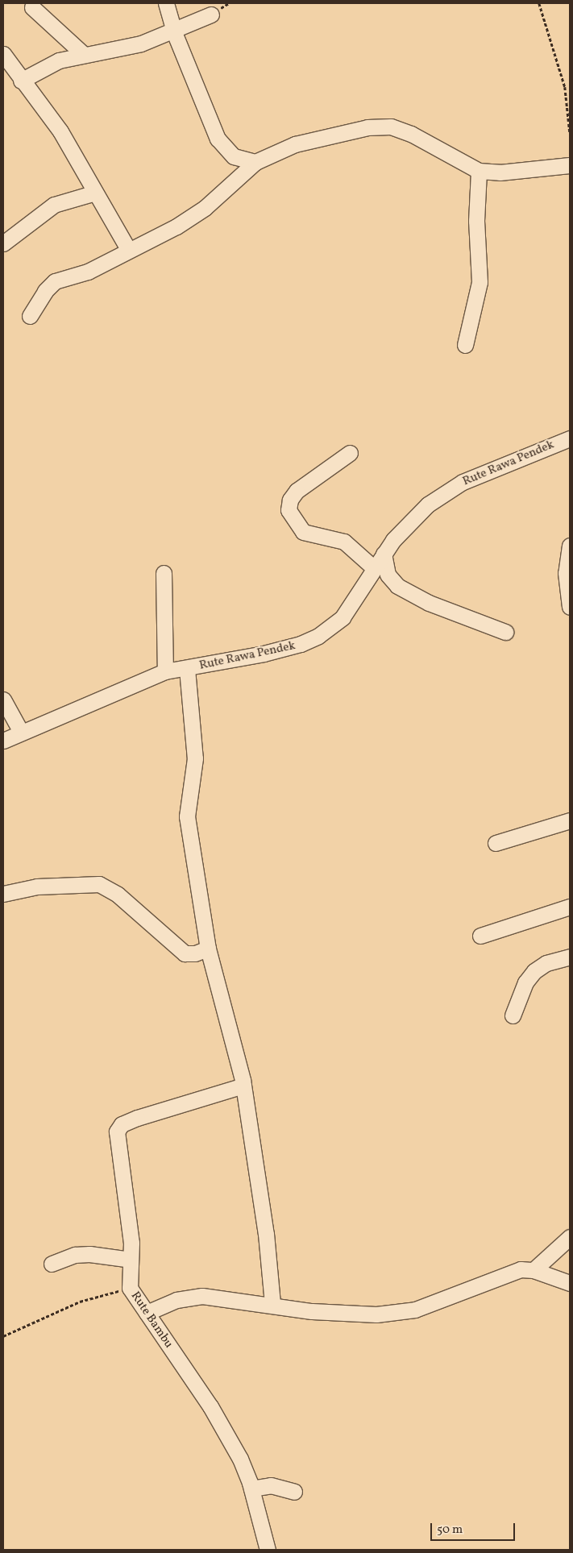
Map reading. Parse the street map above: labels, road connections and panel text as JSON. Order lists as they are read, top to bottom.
{
  "streets": {
    "street": ["Rute Rawa Pendek", "Rute Bambu"]
  },
  "scale_bar": "50 m"
}
